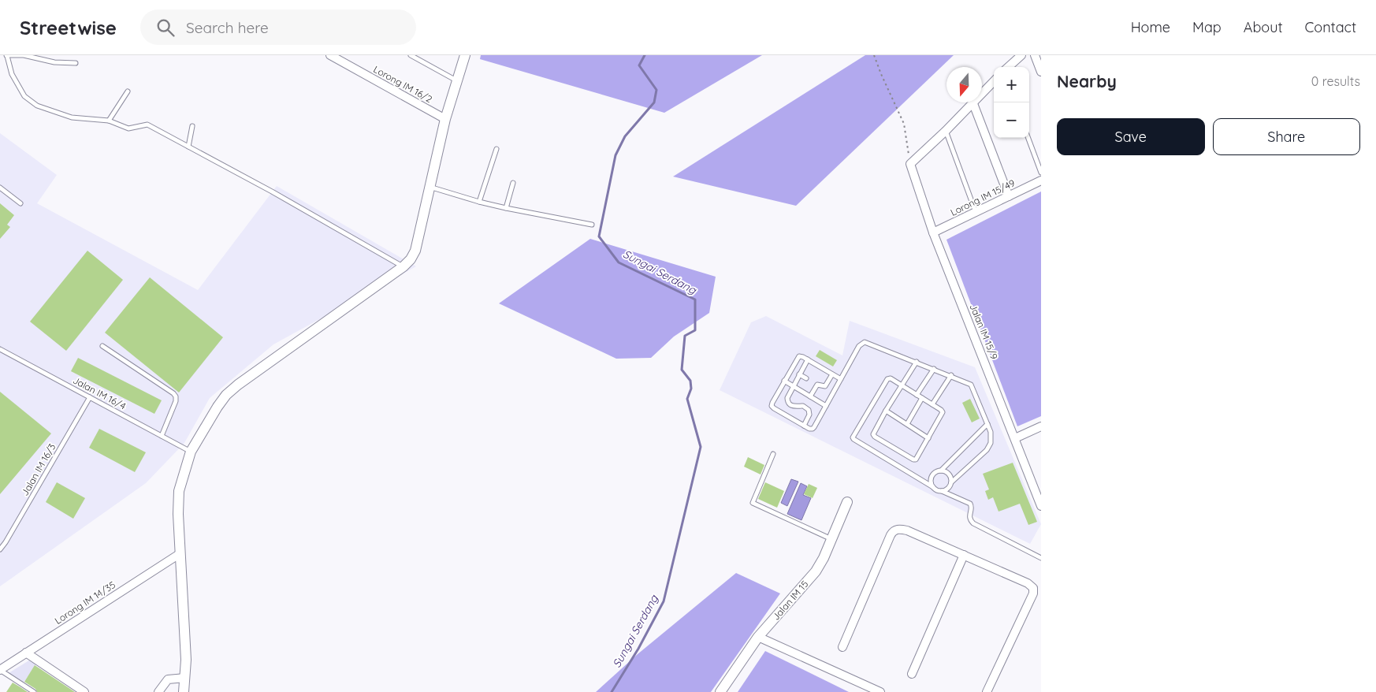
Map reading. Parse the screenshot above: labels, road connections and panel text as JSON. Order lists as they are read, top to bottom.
{
  "streets": {
    "street": [
      "Lorong IM 16/2",
      "Lorong IM 15/49",
      "Jalan IM 15/9",
      "Jalan IM 15",
      "Lorong IM 14/35"
    ],
    "lane": ["Jalan IM 16/4", "Jalan IM 16/3"]
  },
  "crossings": [
    ["Lorong IM 15/49", "Jalan IM 15/9"],
    ["Jalan IM 16/4", "Jalan IM 16/3"]
  ],
  "water": ["Sungai Serdang"],
  "north": "bottom",
  "page": {
    "header": "Streetwise",
    "search": "Search here",
    "nav": [
      "Home",
      "Map",
      "About",
      "Contact"
    ],
    "heading": ["Nearby", "0 results"],
    "map_buttons": ["+", "−"],
    "buttons": ["Save", "Share"]
  }
}
